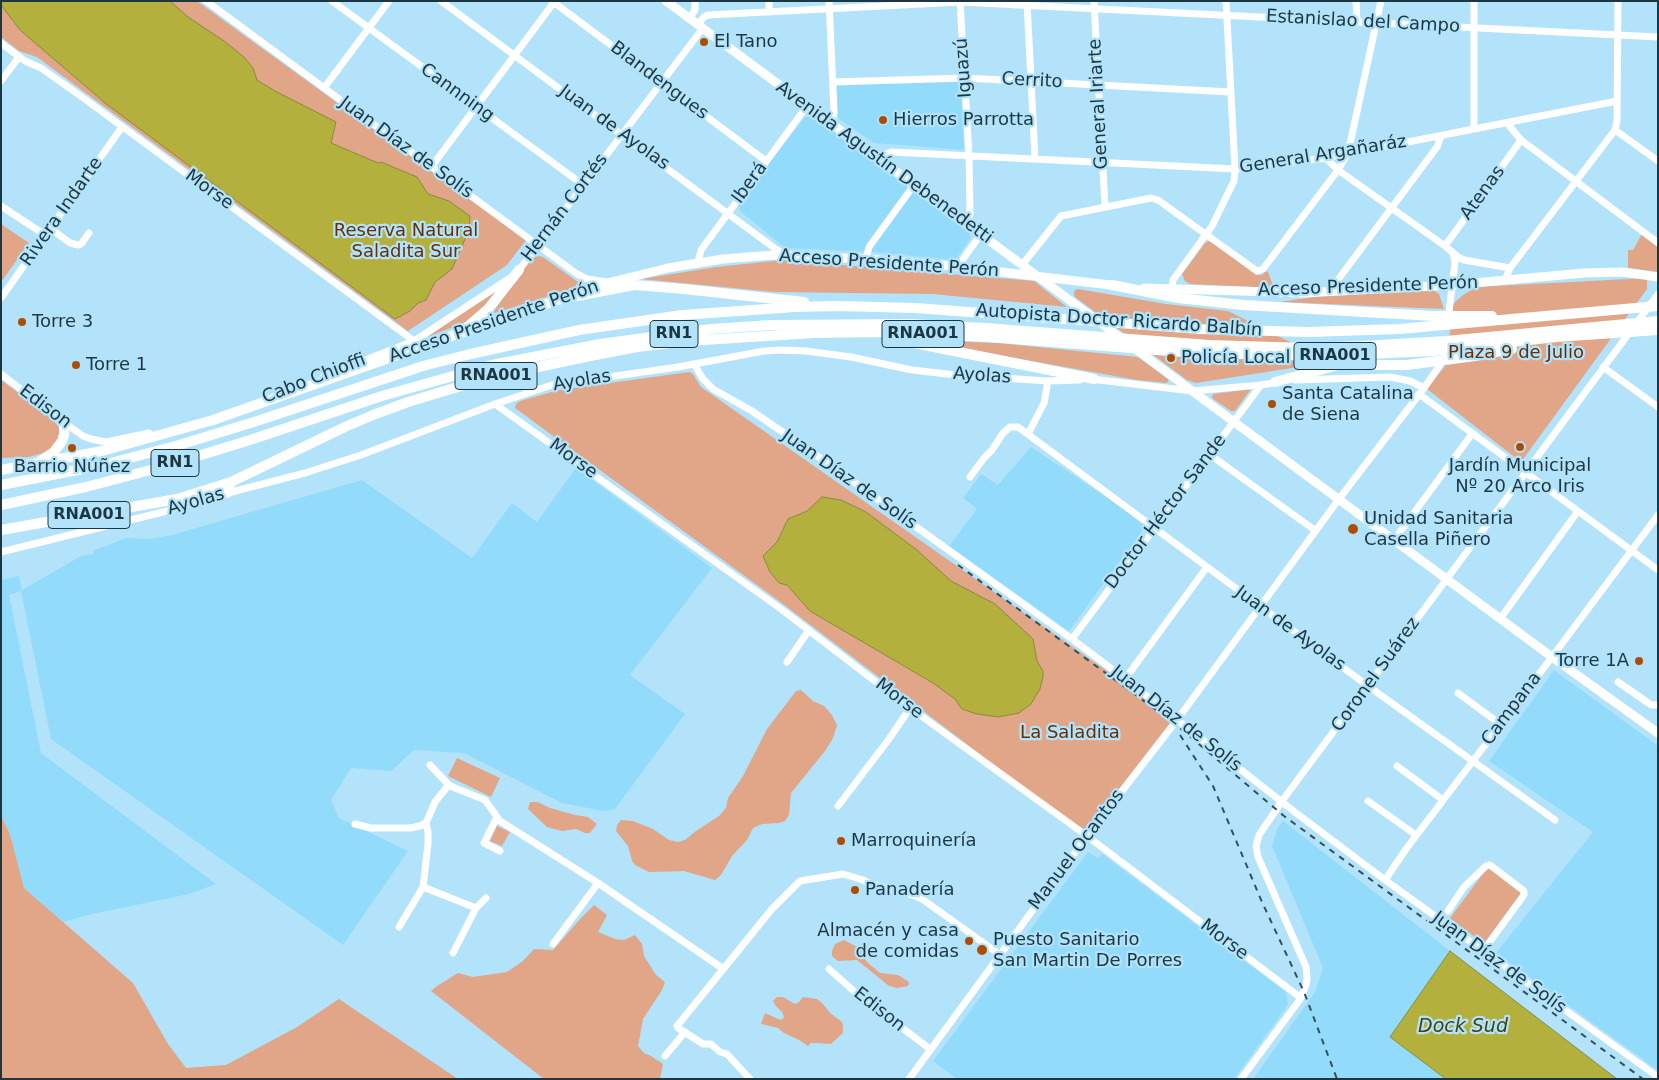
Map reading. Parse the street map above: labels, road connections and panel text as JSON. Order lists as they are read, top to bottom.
{
  "streets": {
    "highway": [
      "Acceso Presidente Perón",
      "Autopista Doctor Ricardo Balbín",
      "RN1",
      "RNA001"
    ],
    "main road": ["Avenida Agustín Debenedetti"],
    "street": [
      "Estanislao del Campo",
      "Iguazú",
      "Blandengues",
      "Cerrito",
      "Cannning",
      "General Iriarte",
      "Juan de Ayolas",
      "Juan Díaz de Solís",
      "General Argañaráz",
      "Iberá",
      "Morse",
      "Atenas",
      "Hernán Cortés",
      "Rivera Indarte",
      "Ayolas",
      "Cabo Chioffi",
      "Edison",
      "Doctor Héctor Sande",
      "Coronel Suárez",
      "Campana",
      "Manuel Ocantos"
    ]
  },
  "crossings": [
    ["Estanislao del Campo", "Iguazú"],
    ["Estanislao del Campo", "General Iriarte"],
    ["Estanislao del Campo", "Hernán Cortés"],
    ["Iguazú", "Cerrito"],
    ["Iguazú", "General Argañaráz"],
    ["Iguazú", "Avenida Agustín Debenedetti"],
    ["Blandengues", "Iberá"],
    ["Blandengues", "Hernán Cortés"],
    ["Cerrito", "General Iriarte"],
    ["Cannning", "Hernán Cortés"],
    ["General Iriarte", "General Argañaráz"],
    ["Juan de Ayolas", "Iberá"],
    ["Juan de Ayolas", "Hernán Cortés"],
    ["Juan de Ayolas", "Acceso Presidente Perón"],
    ["Juan de Ayolas", "Doctor Héctor Sande"],
    ["Juan de Ayolas", "Coronel Suárez"],
    ["Juan de Ayolas", "Campana"],
    ["Juan de Ayolas", "Manuel Ocantos"],
    ["Juan Díaz de Solís", "Hernán Cortés"],
    ["Juan Díaz de Solís", "Acceso Presidente Perón"],
    ["Juan Díaz de Solís", "Ayolas"],
    ["Juan Díaz de Solís", "Doctor Héctor Sande"],
    ["Juan Díaz de Solís", "Coronel Suárez"],
    ["Juan Díaz de Solís", "Campana"],
    ["Juan Díaz de Solís", "Manuel Ocantos"],
    ["General Argañaráz", "Avenida Agustín Debenedetti"],
    ["Avenida Agustín Debenedetti", "Iberá"],
    ["Avenida Agustín Debenedetti", "Hernán Cortés"],
    ["Avenida Agustín Debenedetti", "Acceso Presidente Perón"],
    ["Avenida Agustín Debenedetti", "Ayolas"],
    ["Avenida Agustín Debenedetti", "Doctor Héctor Sande"],
    ["Avenida Agustín Debenedetti", "Coronel Suárez"],
    ["Avenida Agustín Debenedetti", "Campana"],
    ["Avenida Agustín Debenedetti", "Manuel Ocantos"],
    ["Iberá", "Acceso Presidente Perón"],
    ["Morse", "Rivera Indarte"],
    ["Morse", "Ayolas"],
    ["Morse", "Cabo Chioffi"],
    ["Morse", "Coronel Suárez"],
    ["Morse", "Manuel Ocantos"],
    ["Hernán Cortés", "Cabo Chioffi"],
    ["Autopista Doctor Ricardo Balbín", "RNA001"],
    ["Ayolas", "Doctor Héctor Sande"],
    ["Ayolas", "Coronel Suárez"],
    ["Ayolas", "Campana"],
    ["Ayolas", "Manuel Ocantos"],
    ["Cabo Chioffi", "Edison"],
    ["Edison", "Manuel Ocantos"]
  ],
  "water": ["Dock Sud"],
  "parks": ["Reserva Natural Saladita Sur", "Plaza 9 de Julio", "La Saladita"],
  "places": [
    "El Tano",
    "Hierros Parrotta",
    "Torre 3",
    "Policía Local",
    "Torre 1",
    "Santa Catalina de Siena",
    "Jardín Municipal Nº 20 Arco Iris",
    "Barrio Núñez",
    "Unidad Sanitaria Casella Piñero",
    "Torre 1A",
    "Marroquinería",
    "Panadería",
    "Almacén y casa de comidas",
    "Puesto Sanitario San Martin De Porres"
  ]
}
